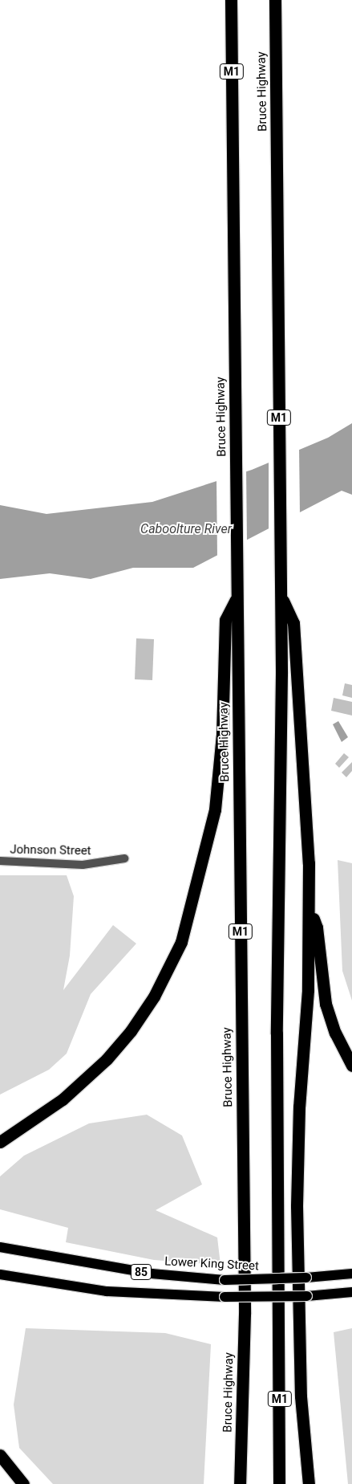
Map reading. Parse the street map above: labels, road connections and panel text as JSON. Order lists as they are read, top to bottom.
{
  "streets": {
    "highway": ["M1", "Bruce Highway"],
    "main road": ["Lower King Street", "85"],
    "street": ["Johnson Street"]
  },
  "water": ["Caboolture River"]
}
